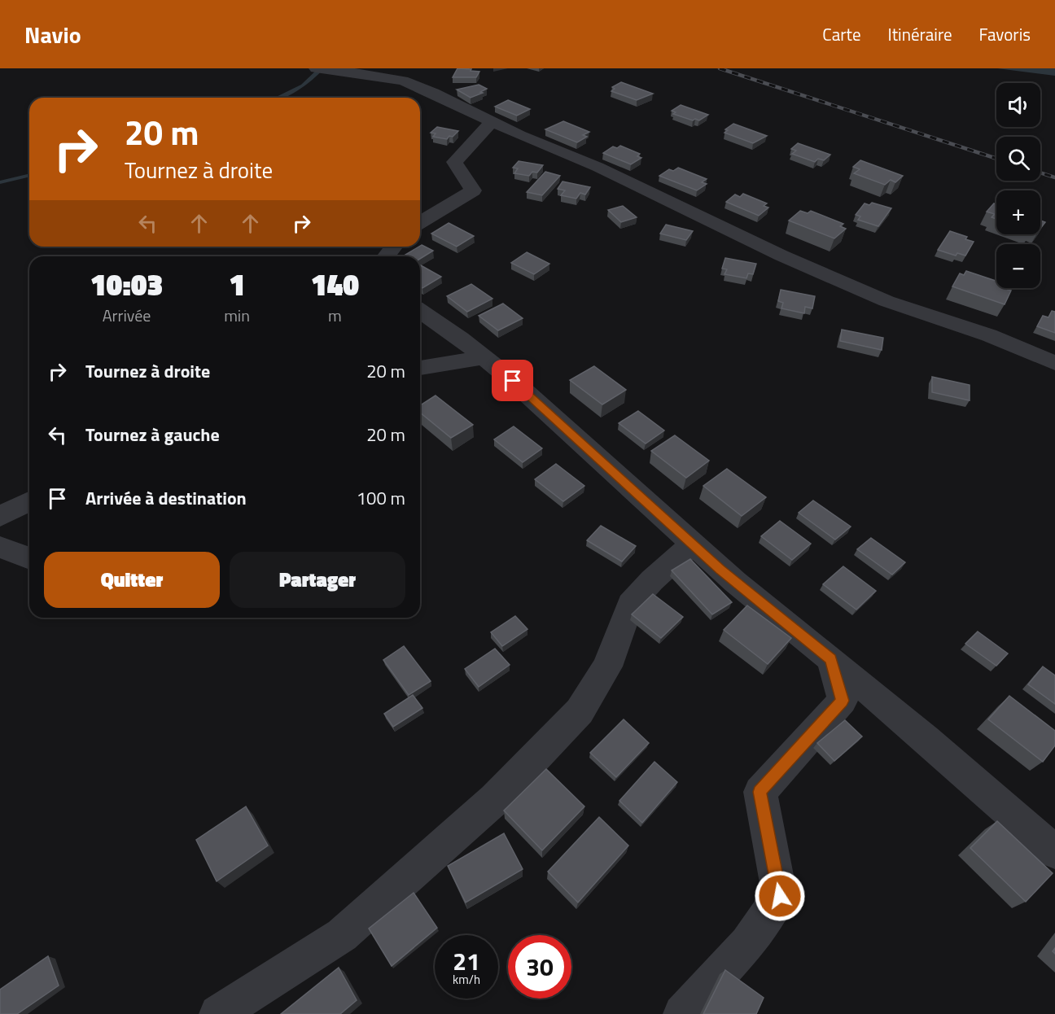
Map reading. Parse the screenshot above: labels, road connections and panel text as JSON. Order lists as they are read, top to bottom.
{
  "page": {
    "header": "Navio",
    "nav": ["Carte", "Itinéraire", "Favoris"],
    "map_buttons": ["+", "−"],
    "turn": ["20 m", "Tournez à droite"],
    "eta": [
      "10:03",
      "Arrivée",
      "1",
      "min",
      "140",
      "m"
    ],
    "list": [
      {
        "name": "Tournez à droite",
        "value": "20 m"
      },
      {
        "name": "Tournez à gauche",
        "value": "20 m"
      },
      {
        "name": "Arrivée à destination",
        "value": "100 m"
      }
    ],
    "buttons": ["Quitter", "Partager"],
    "speed": "21 km/h",
    "limit": "30"
  }
}
